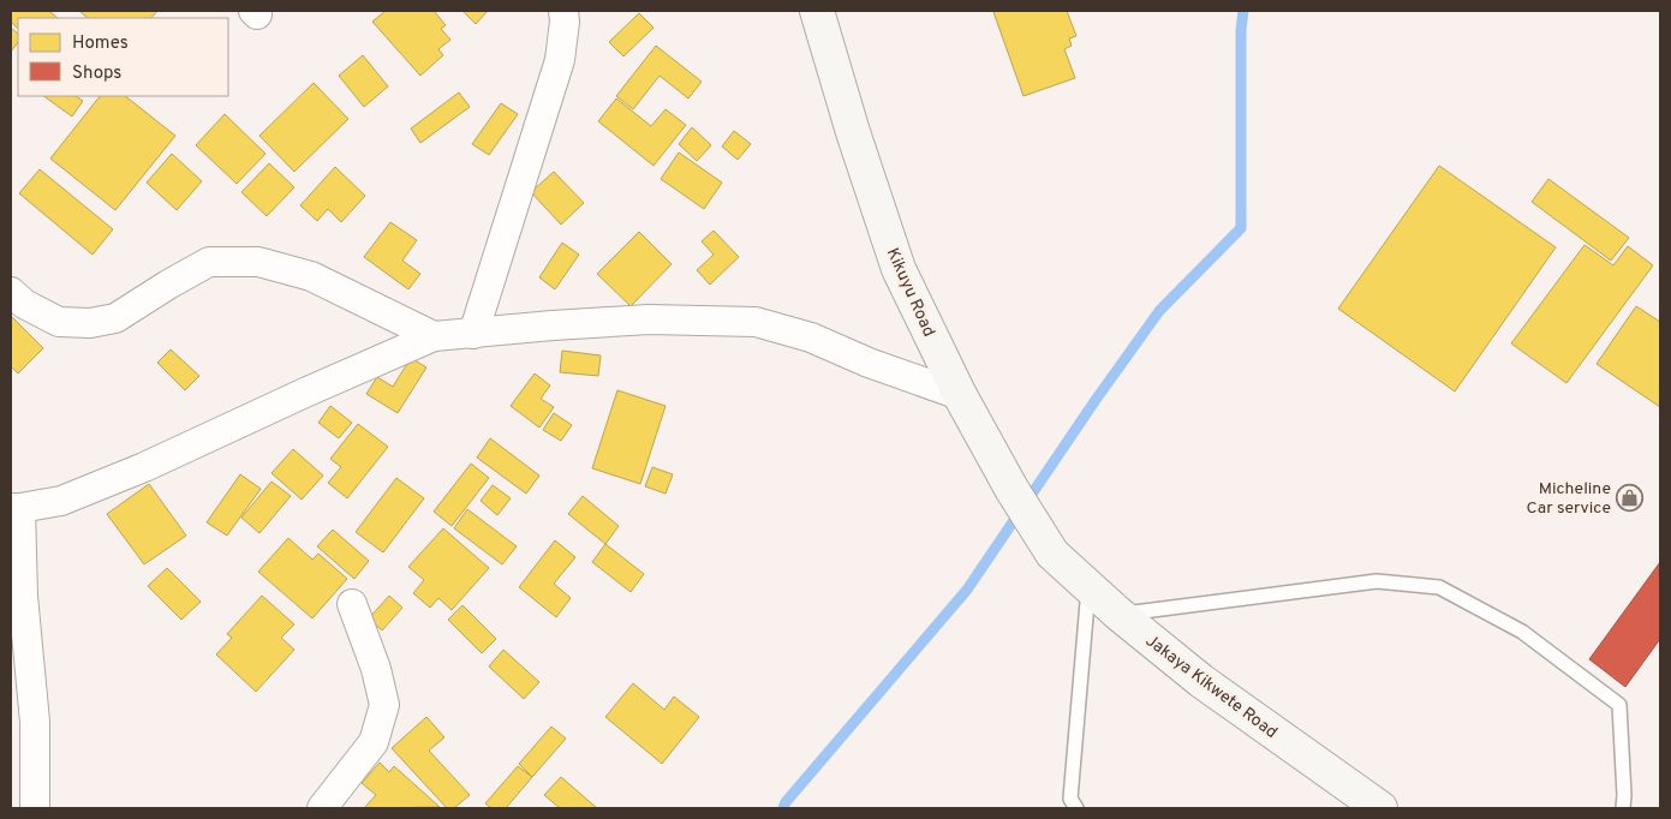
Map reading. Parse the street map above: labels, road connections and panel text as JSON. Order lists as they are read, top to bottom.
{
  "streets": {
    "main road": ["Kikuyu Road", "Jakaya Kikwete Road"]
  },
  "crossings": [
    ["Kikuyu Road", "Jakaya Kikwete Road"]
  ],
  "places": {
    "shop": ["Micheline Car service"]
  },
  "legend": ["Homes", "Shops"]
}
